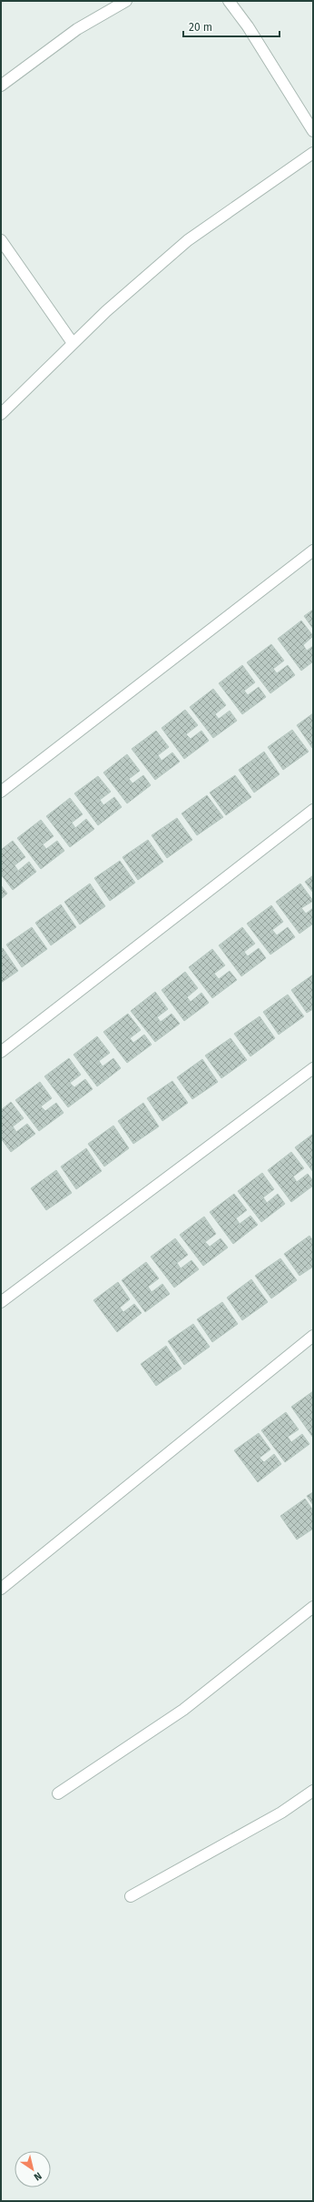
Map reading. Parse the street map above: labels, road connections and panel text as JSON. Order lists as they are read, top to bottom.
{
  "scale_bar": "20 m",
  "north": "bottom right"
}
